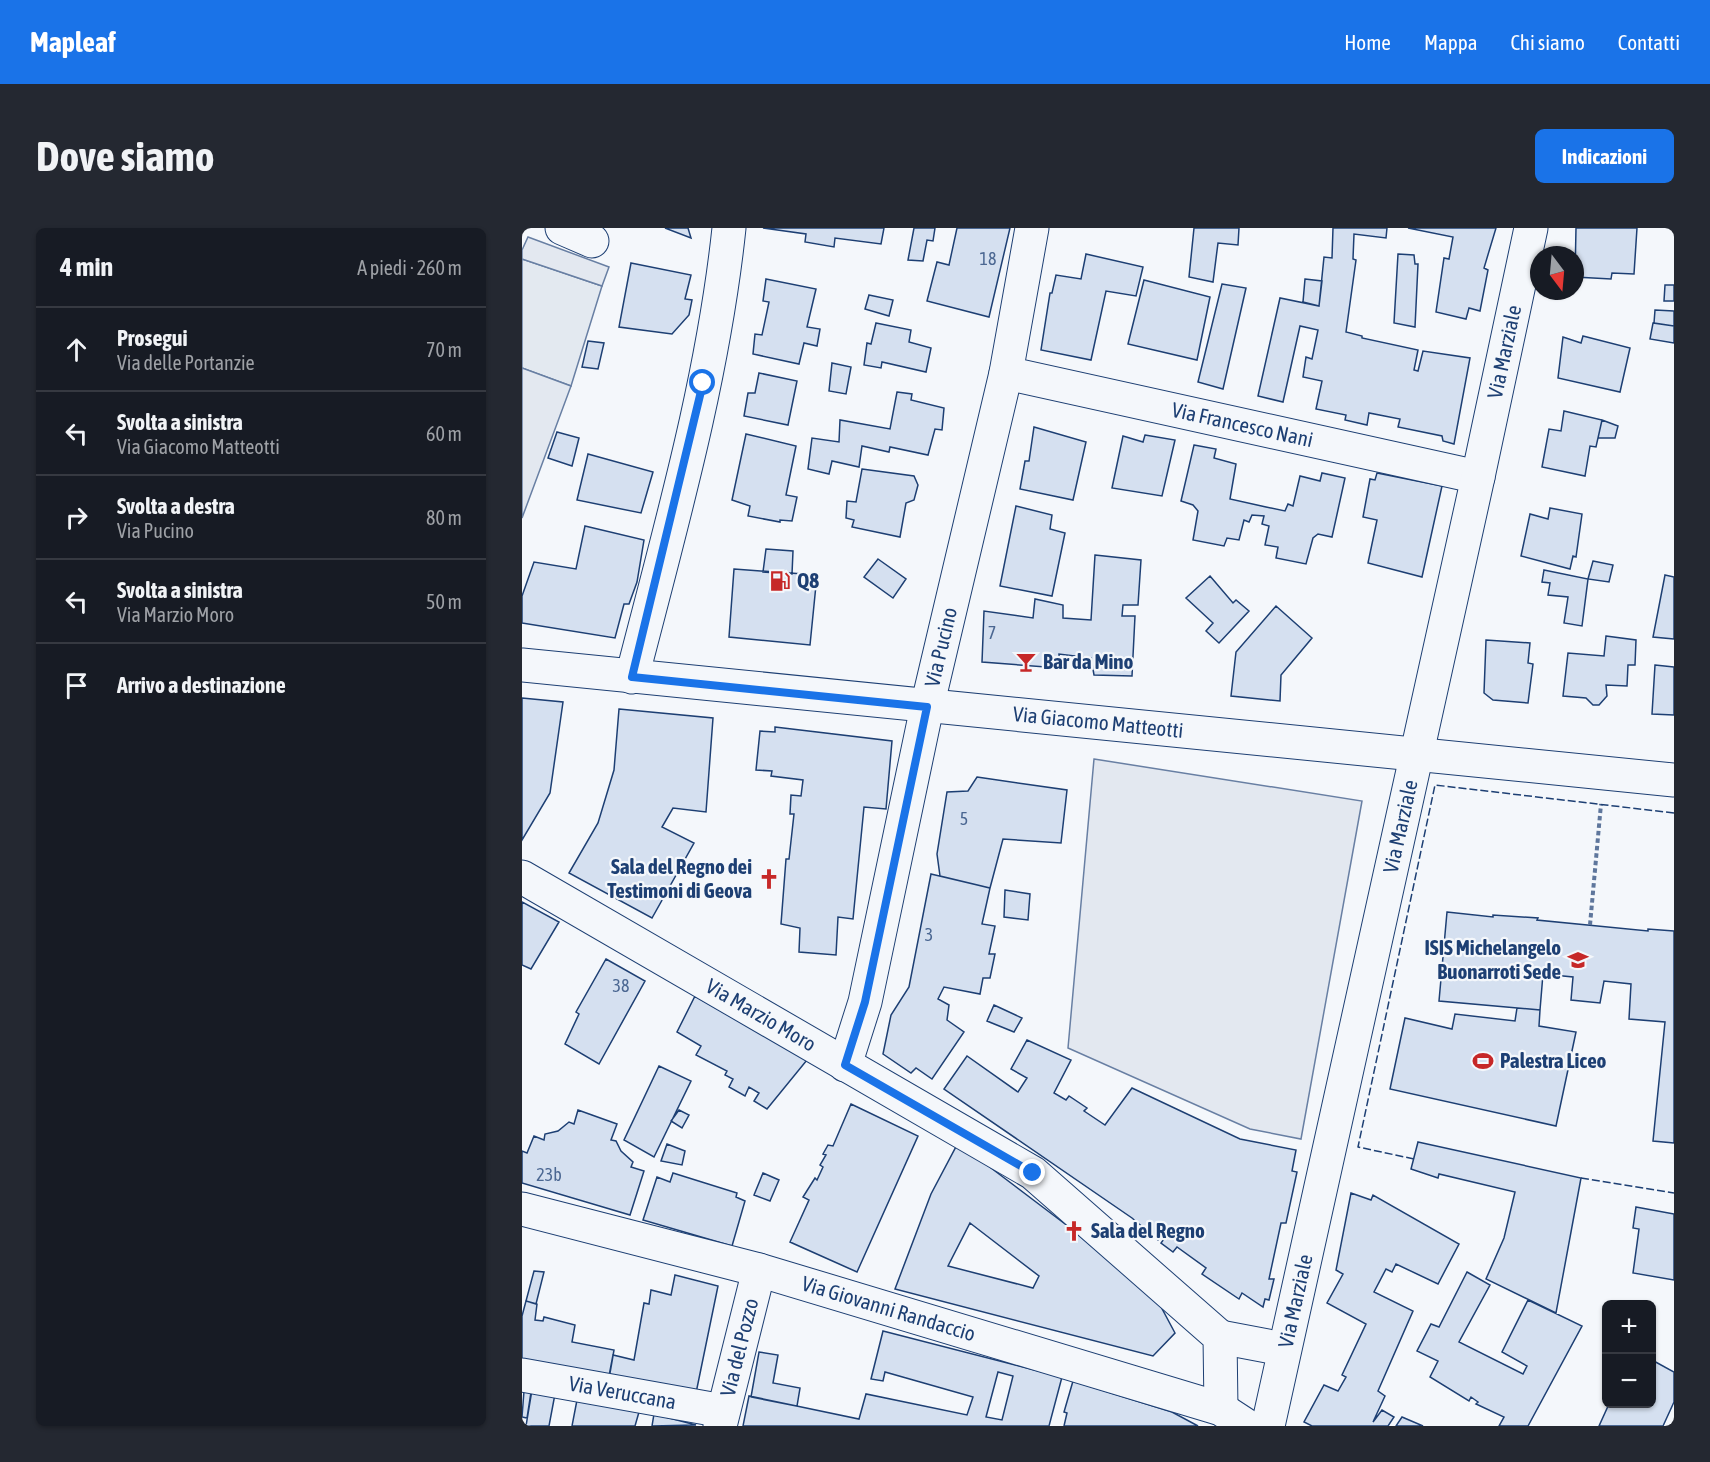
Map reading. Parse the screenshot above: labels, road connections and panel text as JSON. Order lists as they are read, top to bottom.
{
  "streets": {
    "street": [
      "Via Marziale",
      "Via Francesco Nani",
      "Via Pucino",
      "Via Giacomo Matteotti",
      "Via Marzio Moro",
      "Via Giovanni Randaccio",
      "Via del Pozzo",
      "Via Veruccana"
    ]
  },
  "crossings": [
    ["Via Marziale", "Via Francesco Nani"],
    ["Via Marziale", "Via Giacomo Matteotti"],
    ["Via Marziale", "Via Marzio Moro"],
    ["Via Francesco Nani", "Via Pucino"],
    ["Via Pucino", "Via Giacomo Matteotti"],
    ["Via Pucino", "Via Marzio Moro"],
    ["Via Giovanni Randaccio", "Via del Pozzo"],
    ["Via del Pozzo", "Via Veruccana"]
  ],
  "places": {
    "fuel station": ["Q8"],
    "bar": ["Bar da Mino"],
    "church": ["Sala del Regno dei Testimoni di Geova", "Sala del Regno"],
    "school or university": ["ISIS Michelangelo Buonarroti Sede"],
    "sports": ["Palestra Liceo"]
  },
  "house_numbers": [
    "18",
    "7",
    "5",
    "3",
    "38",
    "23b"
  ],
  "north": "bottom",
  "page": {
    "header": "Mapleaf",
    "nav": [
      "Home",
      "Mappa",
      "Chi siamo",
      "Contatti"
    ],
    "buttons": "Indicazioni",
    "title": "Dove siamo",
    "heading": ["4 min", "A piedi · 260 m"],
    "list": [
      ["Prosegui", "Via delle Portanzie", "70 m"],
      ["Svolta a sinistra", "Via Giacomo Matteotti", "60 m"],
      ["Svolta a destra", "Via Pucino", "80 m"],
      ["Svolta a sinistra", "Via Marzio Moro", "50 m"],
      "Arrivo a destinazione"
    ],
    "map_buttons": ["+", "−"]
  }
}
